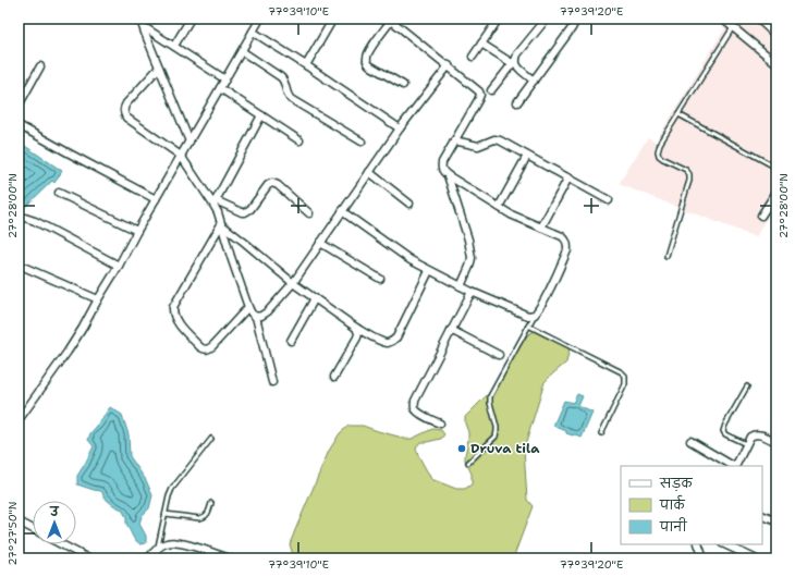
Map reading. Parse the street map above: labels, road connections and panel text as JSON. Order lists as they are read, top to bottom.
{
  "places": ["Druva tila"],
  "legend": ["सड़क", "पार्क", "पानी"],
  "north": "top",
  "coordinates": [
    "77°39'10\"E",
    "77°39'20\"E",
    "27°28'00\"N",
    "27°27'50\"N"
  ]
}
